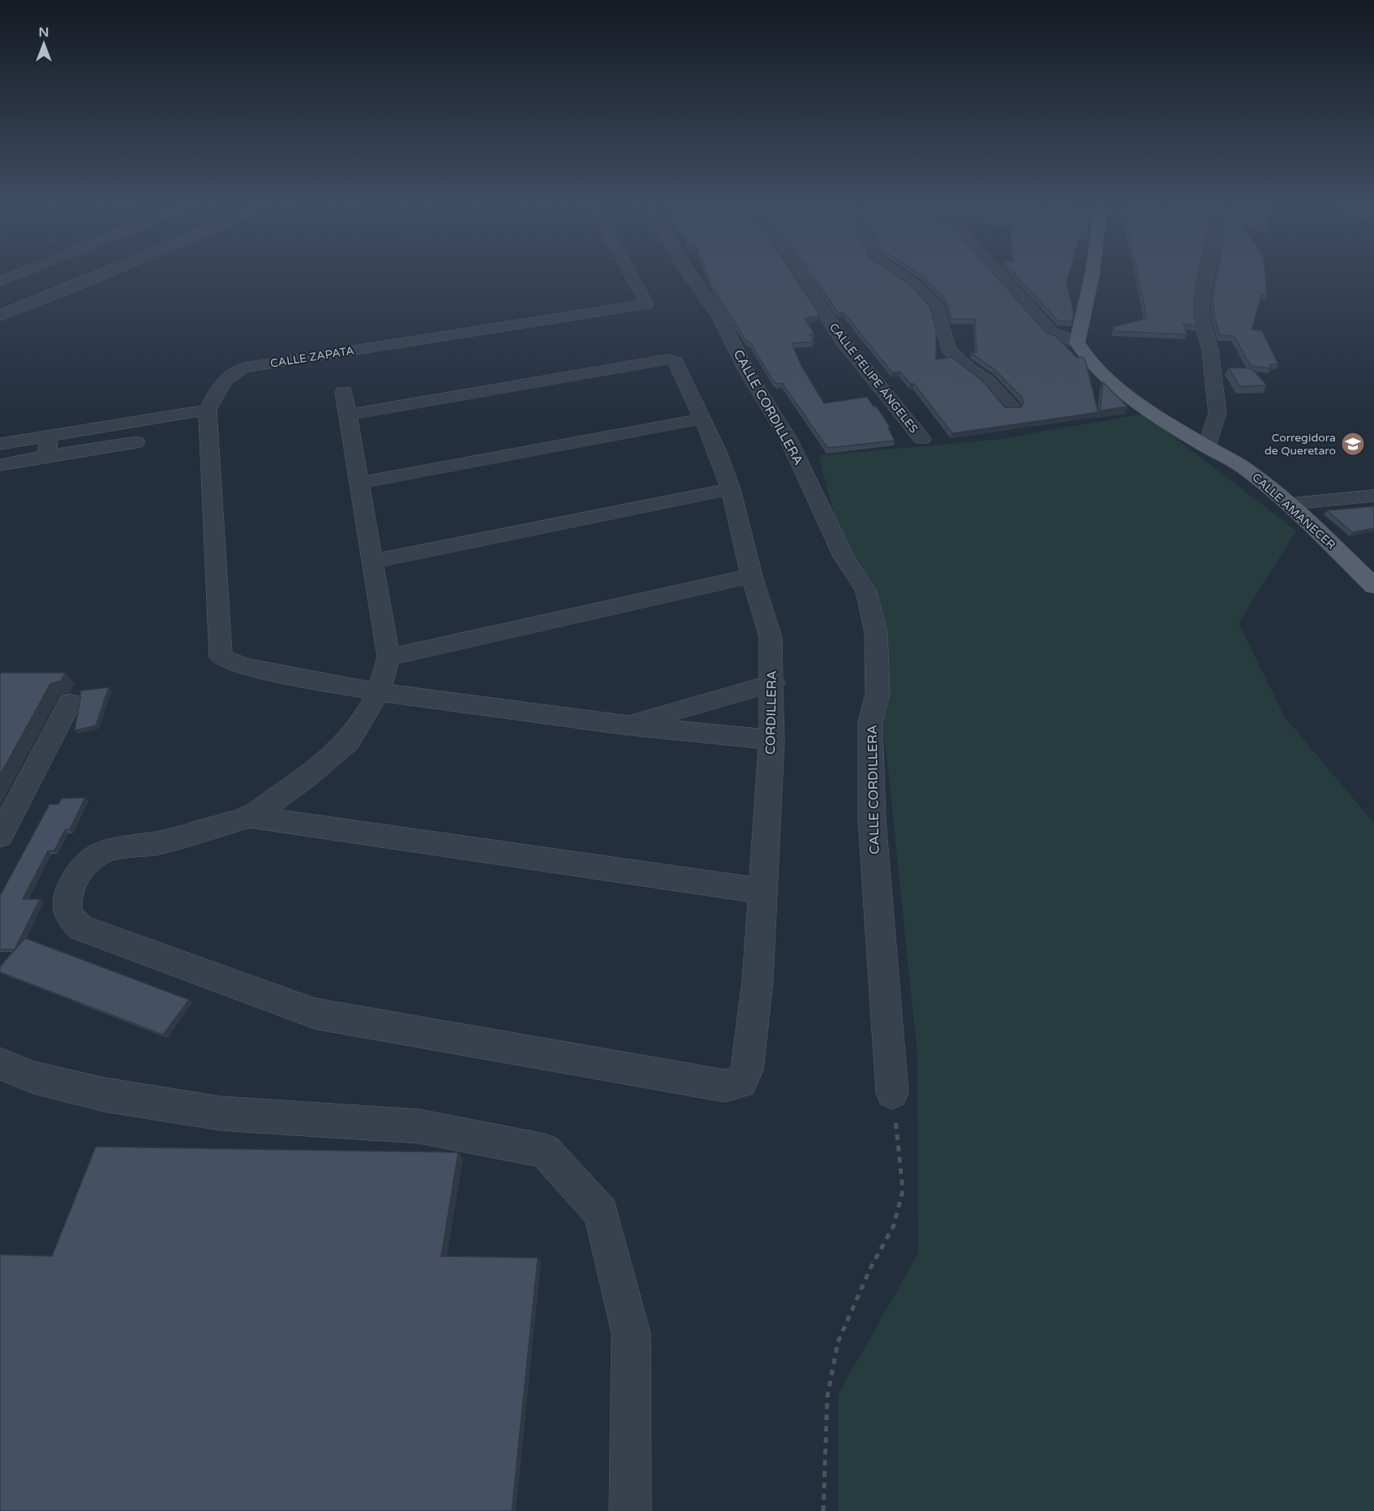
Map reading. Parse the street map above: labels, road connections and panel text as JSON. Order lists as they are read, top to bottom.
{
  "streets": {
    "main road": ["CALLE AMANECER"],
    "street": [
      "CALLE ZAPATA",
      "CALLE FELIPE ÁNGELES",
      "CALLE CORDILLERA",
      "CORDILLERA"
    ]
  },
  "places": {
    "school or university": ["Corregidora de Queretaro"]
  },
  "north": "top"
}
